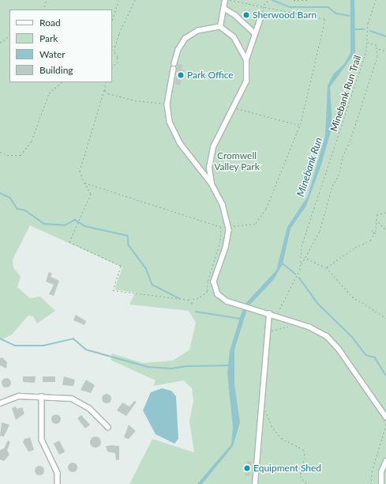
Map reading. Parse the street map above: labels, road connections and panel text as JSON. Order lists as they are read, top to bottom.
{
  "streets": {
    "path": ["Minebank Run Trail"]
  },
  "water": ["Minebank Run"],
  "parks": ["Cromwell Valley Park"],
  "places": ["Sherwood Barn", "Park Office", "Equipment Shed"],
  "legend": [
    "Road",
    "Park",
    "Water",
    "Building"
  ]
}
